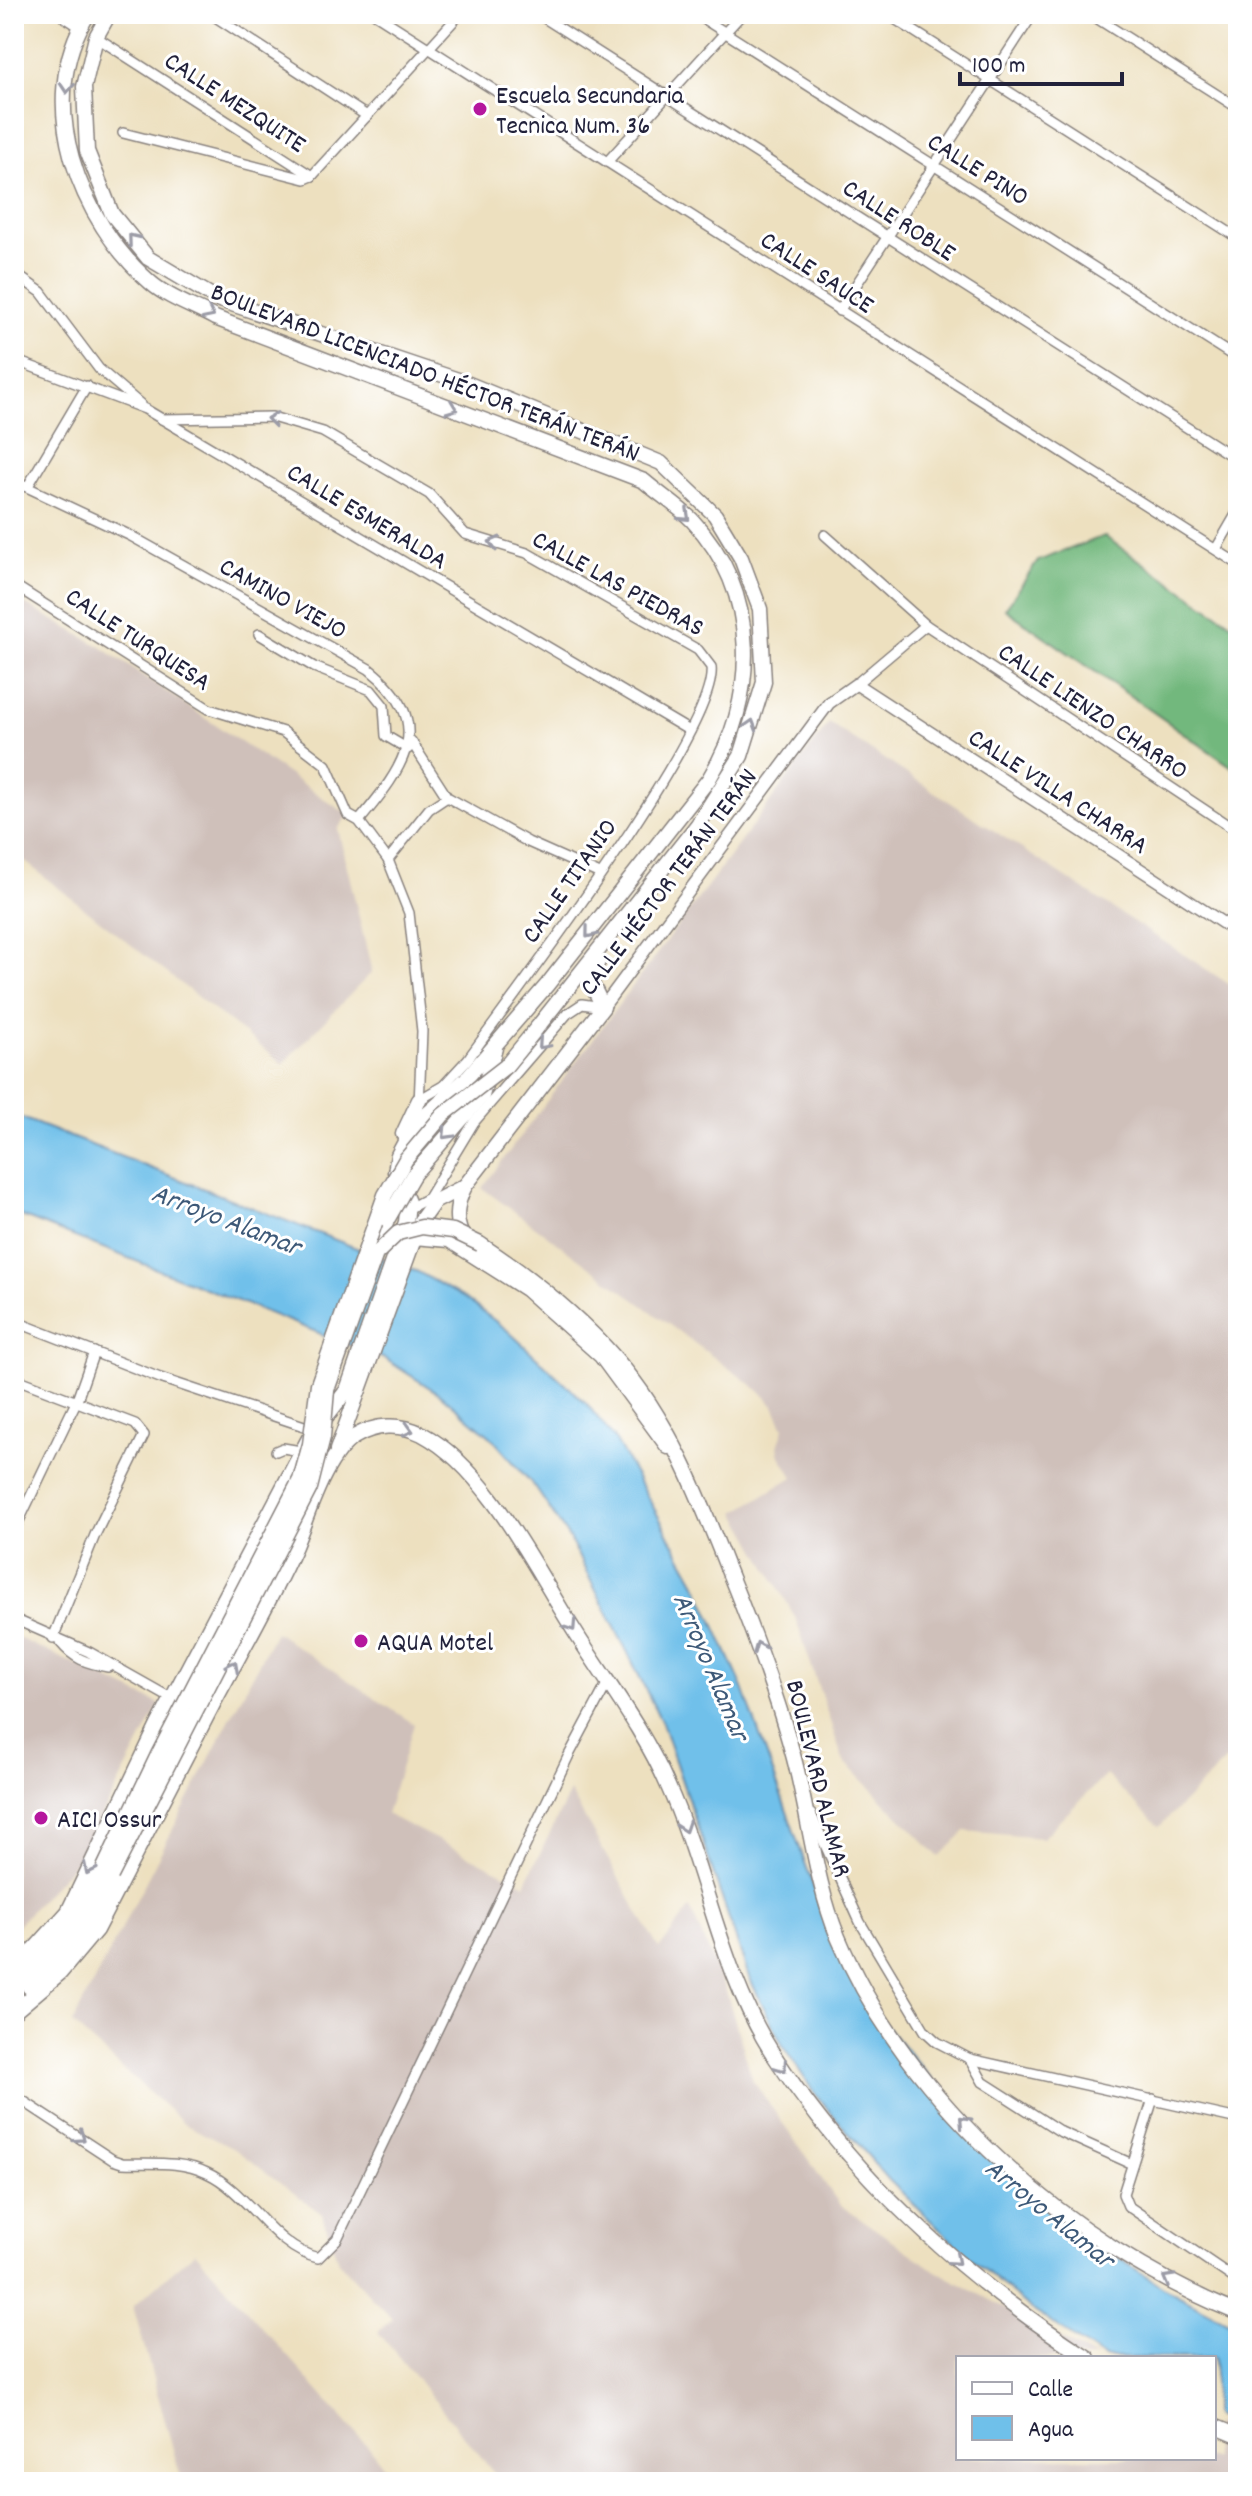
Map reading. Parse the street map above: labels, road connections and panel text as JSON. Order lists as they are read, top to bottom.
{
  "streets": {
    "main road": ["BOULEVARD LICENCIADO HÉCTOR TERÁN TERÁN", "CALLE HÉCTOR TERÁN TERÁN", "BOULEVARD ALAMAR"],
    "street": [
      "CALLE MEZQUITE",
      "CALLE PINO",
      "CALLE ROBLE",
      "CALLE SAUCE",
      "CALLE ESMERALDA",
      "CALLE LAS PIEDRAS",
      "CAMINO VIEJO",
      "CALLE TURQUESA",
      "CALLE LIENZO CHARRO",
      "CALLE VILLA CHARRA",
      "CALLE TITANIO"
    ]
  },
  "crossings": [
    ["CALLE MEZQUITE", "BOULEVARD LICENCIADO HÉCTOR TERÁN TERÁN"],
    ["BOULEVARD LICENCIADO HÉCTOR TERÁN TERÁN", "CALLE TURQUESA"],
    ["CALLE ESMERALDA", "CALLE LAS PIEDRAS"],
    ["CALLE ESMERALDA", "CALLE TITANIO"],
    ["CALLE LAS PIEDRAS", "CALLE TITANIO"],
    ["CALLE TURQUESA", "CALLE TITANIO"],
    ["CALLE LIENZO CHARRO", "CALLE HÉCTOR TERÁN TERÁN"],
    ["CALLE VILLA CHARRA", "CALLE HÉCTOR TERÁN TERÁN"],
    ["CALLE HÉCTOR TERÁN TERÁN", "BOULEVARD ALAMAR"]
  ],
  "one_way": ["CALLE LAS PIEDRAS"],
  "water": ["Arroyo Alamar"],
  "places": ["Escuela Secundaria Tecnica Num. 36", "AQUA Motel", "AIC1 Ossur"],
  "legend": ["Calle", "Agua"],
  "scale_bar": "100 m"
}
